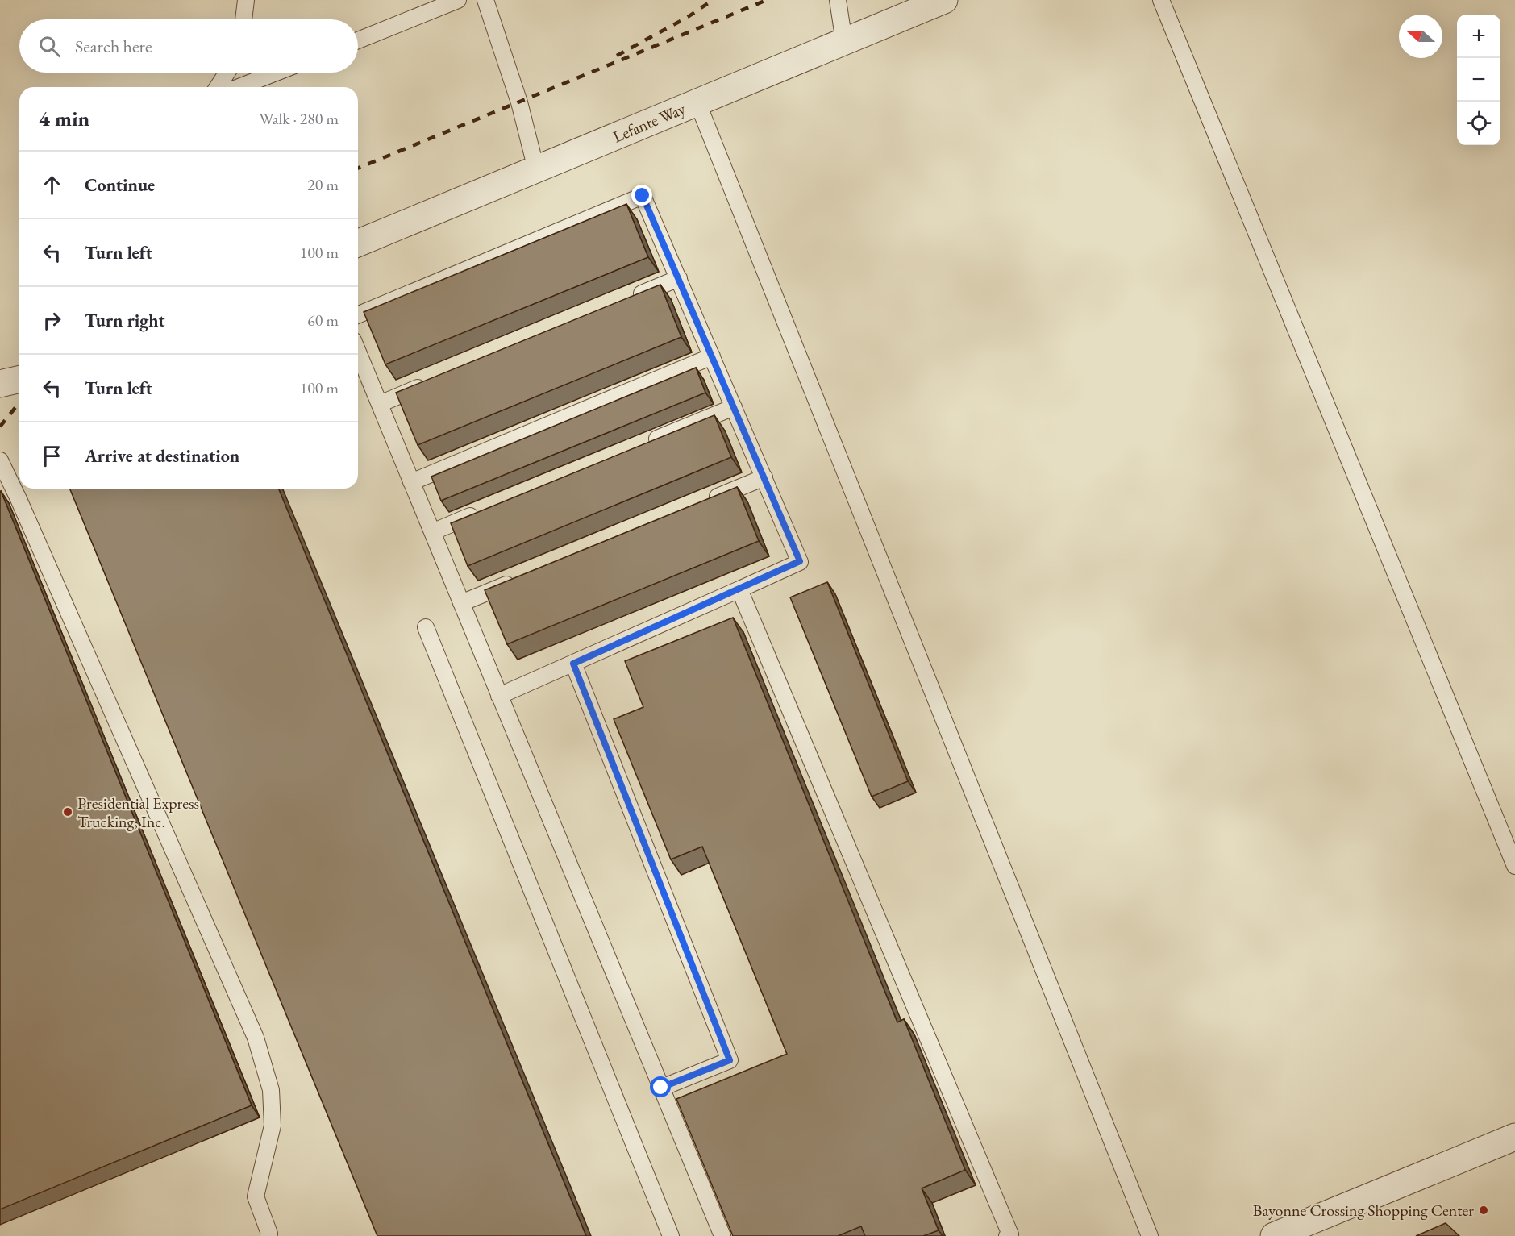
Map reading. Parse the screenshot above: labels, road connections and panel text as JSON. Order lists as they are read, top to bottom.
{
  "streets": {
    "street": ["Lefante Way"]
  },
  "places": ["Presidential Express Trucking, Inc.", "Bayonne Crossing Shopping Center"],
  "north": "left",
  "page": {
    "map_buttons": ["+", "−"],
    "search": "Search here",
    "heading": ["4 min", "Walk · 280 m"],
    "list": [
      ["Continue", "20 m"],
      ["Turn left", "100 m"],
      ["Turn right", "60 m"],
      ["Turn left", "100 m"],
      "Arrive at destination"
    ]
  }
}
